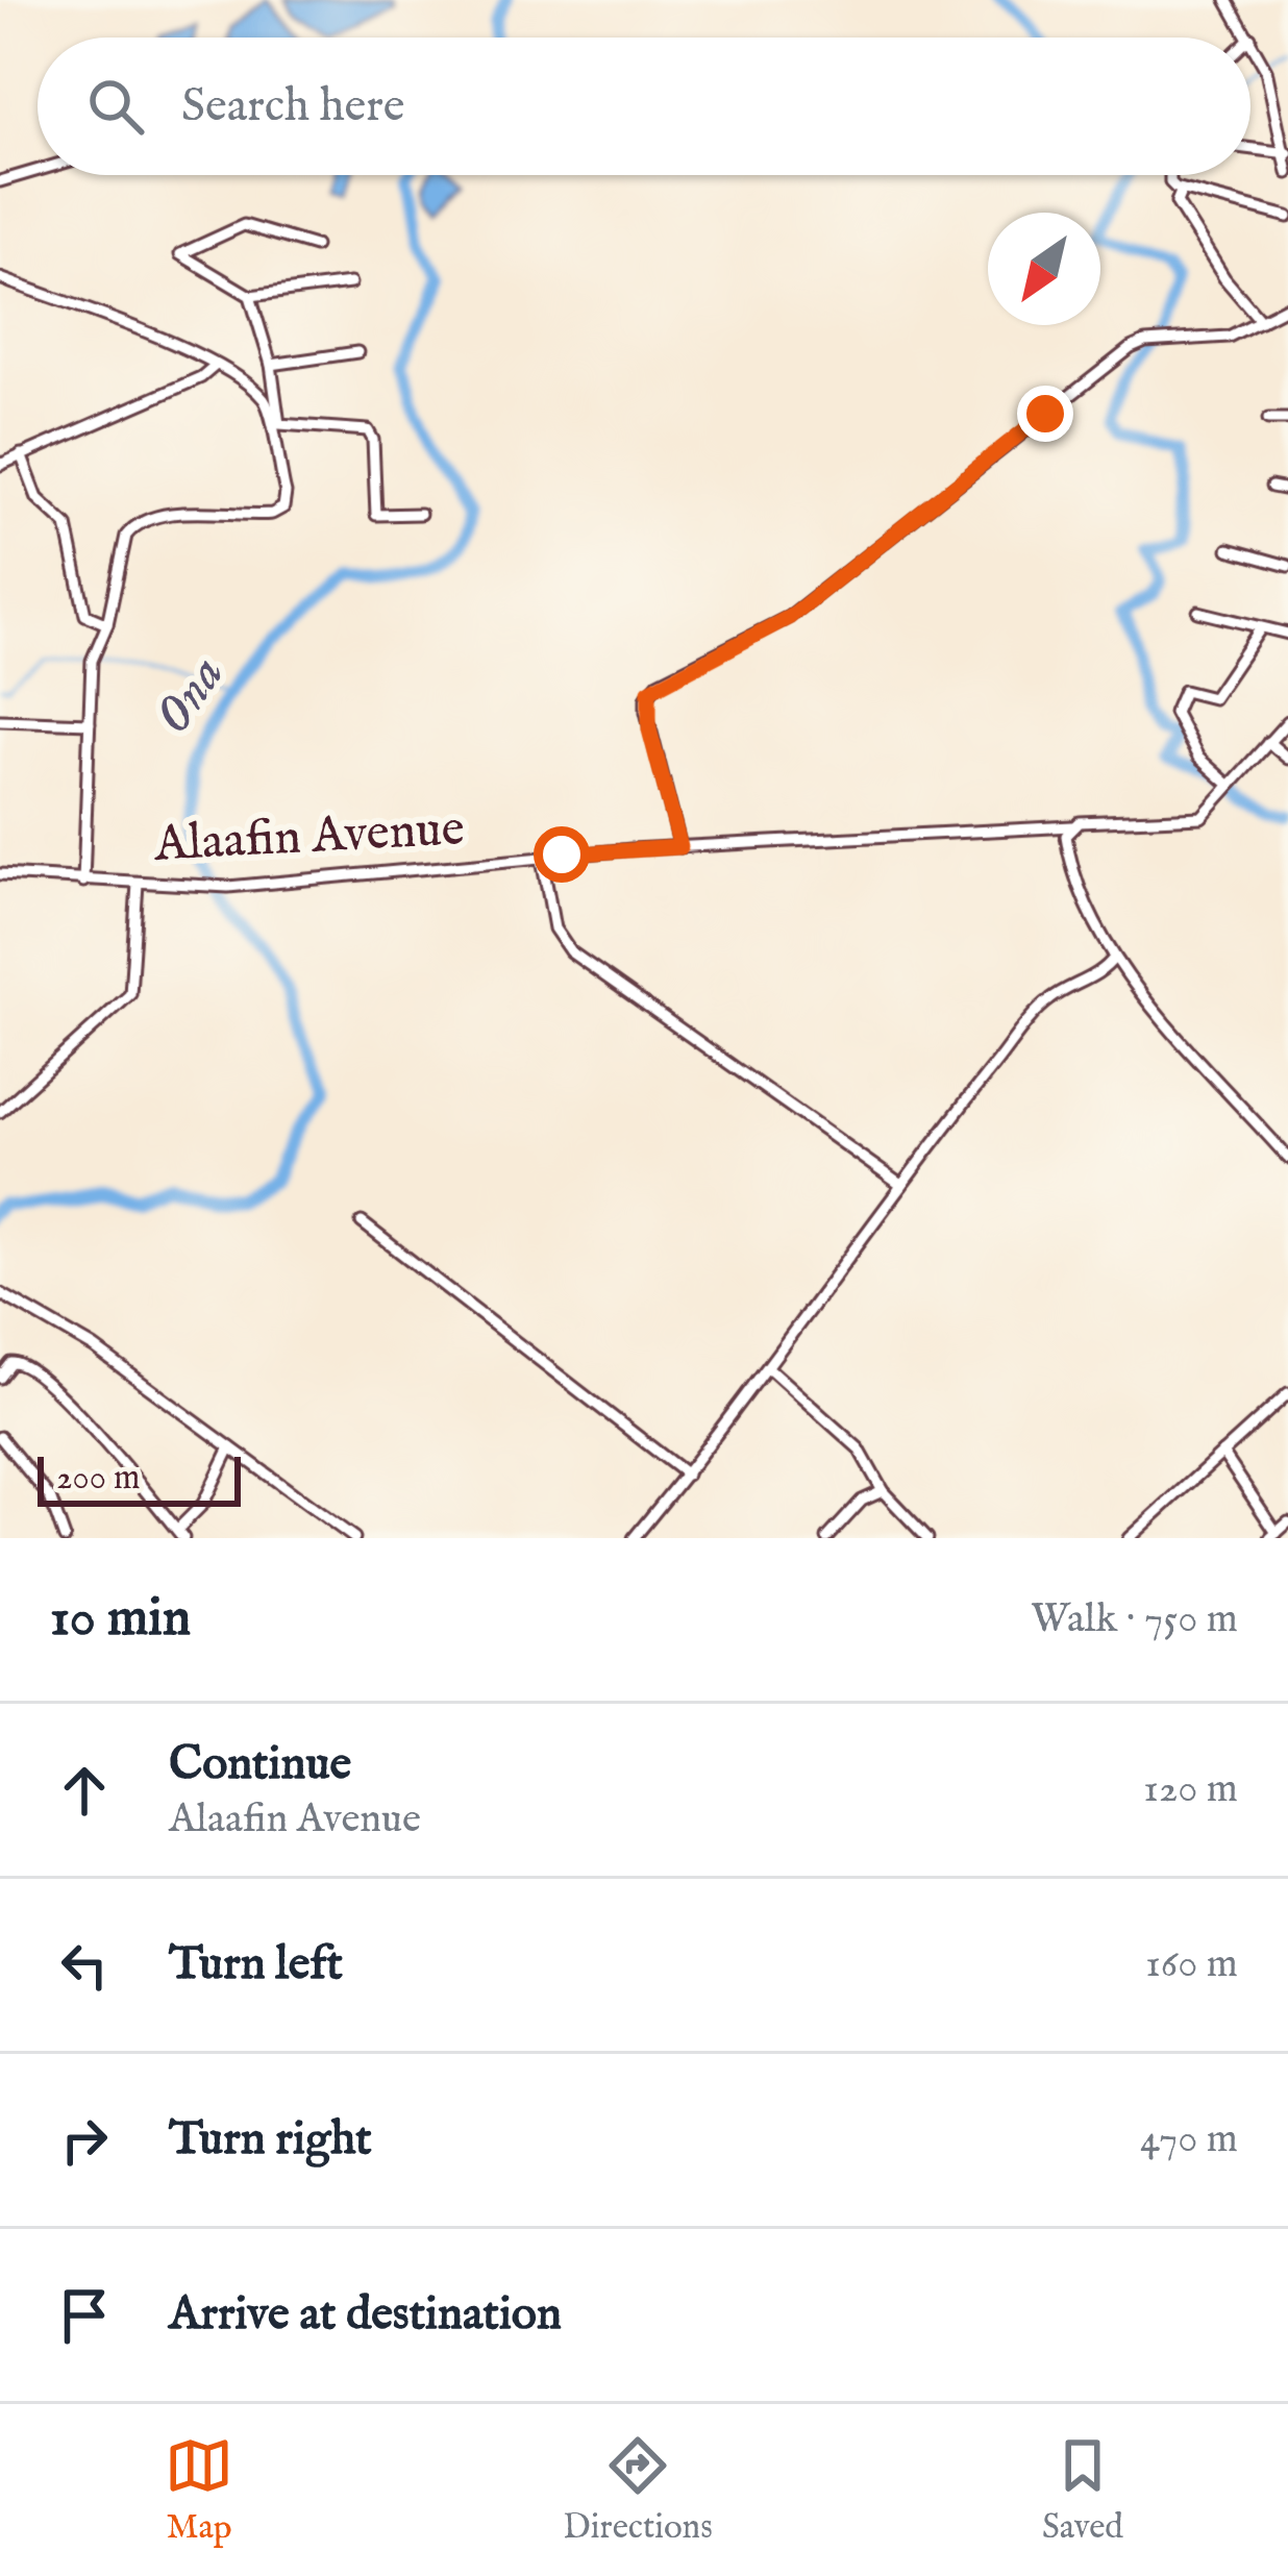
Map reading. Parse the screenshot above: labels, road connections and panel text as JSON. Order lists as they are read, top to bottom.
{
  "streets": {
    "street": ["Alaafin Avenue"]
  },
  "water": ["Ona"],
  "scale_bar": "200 m",
  "north": "bottom left",
  "page": {
    "search": "Search here",
    "scale": "200 m",
    "heading": ["10 min", "Walk · 750 m"],
    "list": [
      ["Continue", "Alaafin Avenue", "120 m"],
      ["Turn left", "160 m"],
      ["Turn right", "470 m"],
      "Arrive at destination"
    ],
    "nav": ["Map", "Directions", "Saved"]
  }
}
